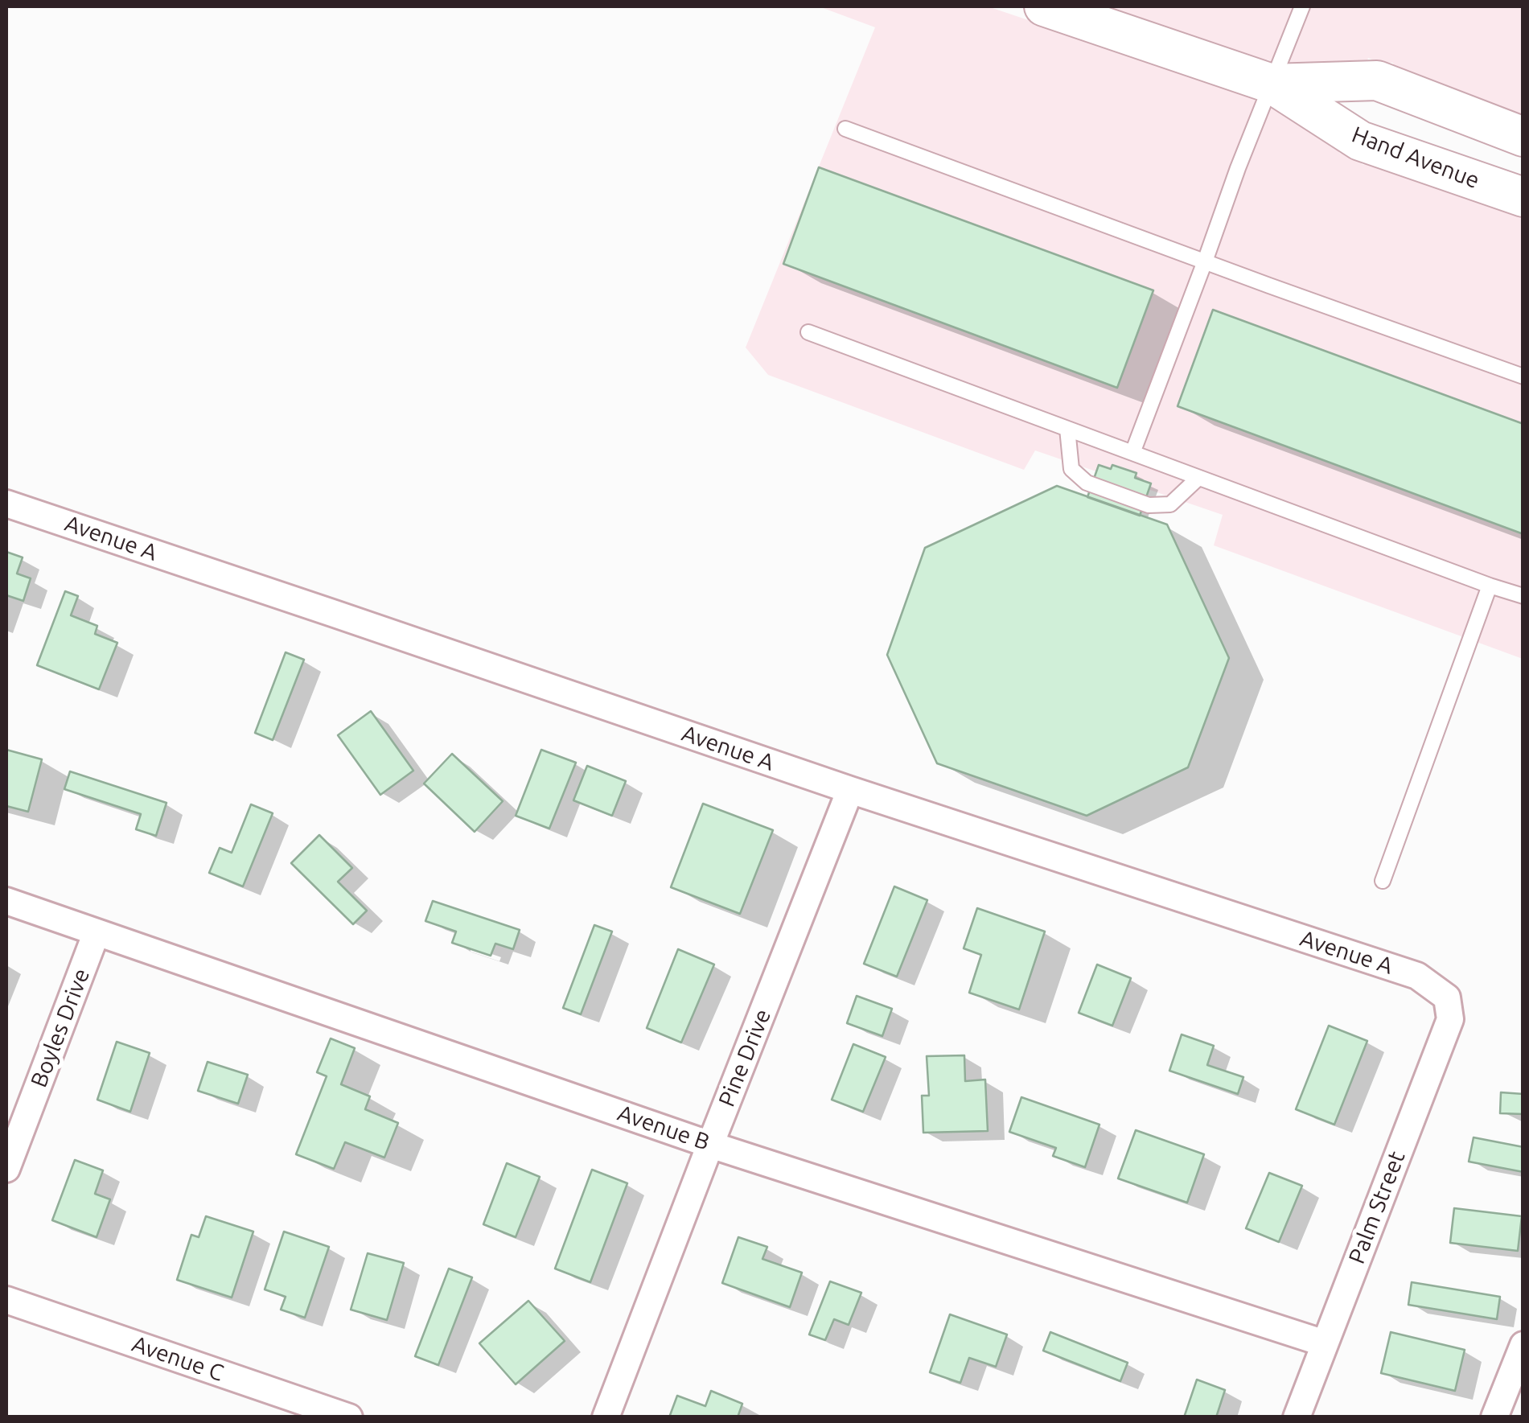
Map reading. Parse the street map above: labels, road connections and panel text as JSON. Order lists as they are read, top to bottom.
{
  "streets": {
    "street": [
      "Hand Avenue",
      "Avenue A",
      "Boyles Drive",
      "Pine Drive",
      "Avenue B",
      "Palm Street",
      "Avenue C"
    ]
  },
  "crossings": [
    ["Avenue A", "Pine Drive"],
    ["Avenue A", "Palm Street"],
    ["Boyles Drive", "Avenue B"],
    ["Pine Drive", "Avenue B"],
    ["Avenue B", "Palm Street"]
  ]
}
